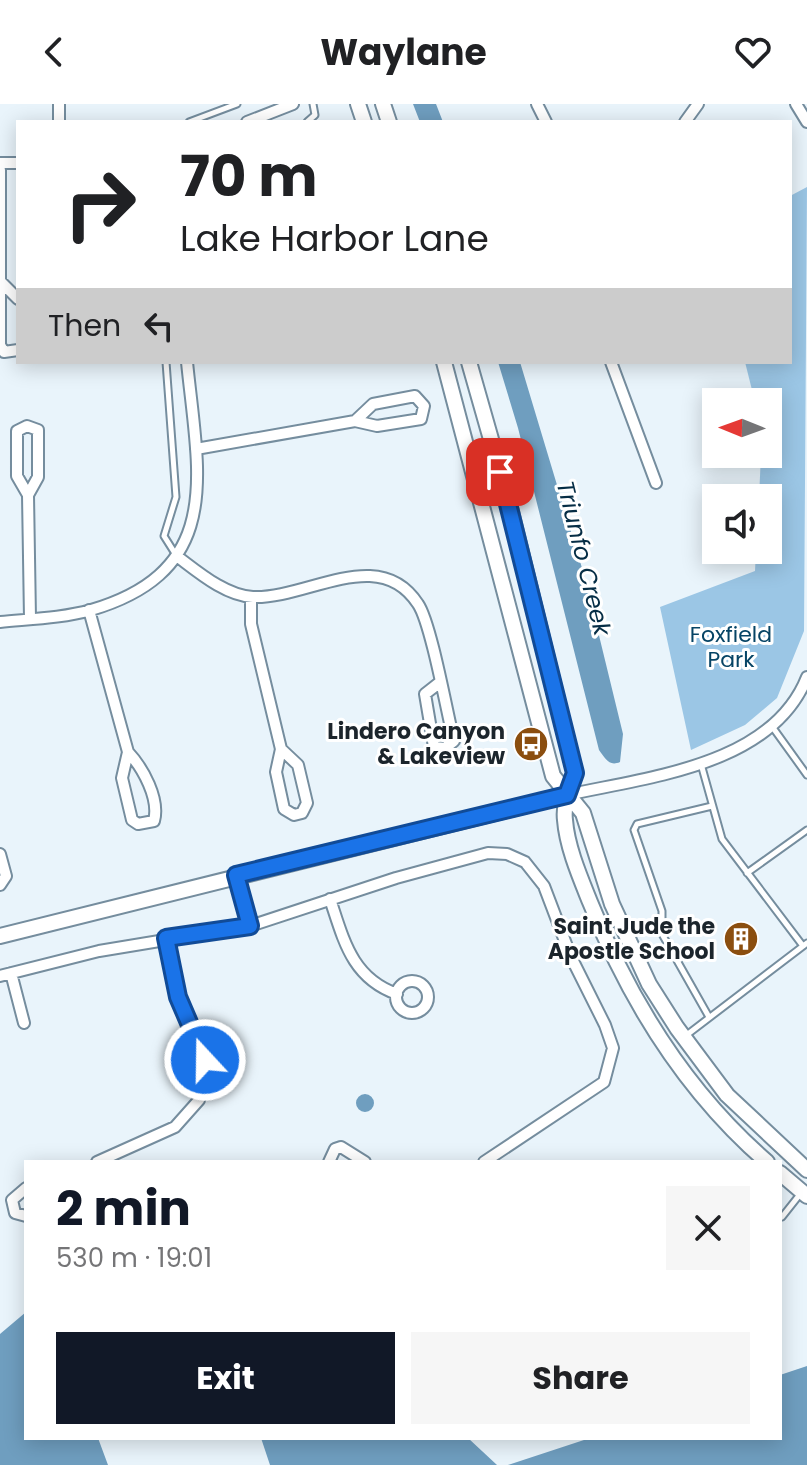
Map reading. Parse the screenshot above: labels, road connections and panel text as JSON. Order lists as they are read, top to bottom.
{
  "water": ["Triunfo Creek"],
  "parks": ["Foxfield Park"],
  "places": {
    "bus stop": ["Lindero Canyon & Lakeview"],
    "building": ["Saint Jude the Apostle School"]
  },
  "north": "left",
  "page": {
    "header": "Waylane",
    "turn": ["70 m", "Lake Harbor Lane"],
    "then": "Then",
    "heading": ["2 min", "530 m · 19:01"],
    "buttons": ["Exit", "Share"]
  }
}
